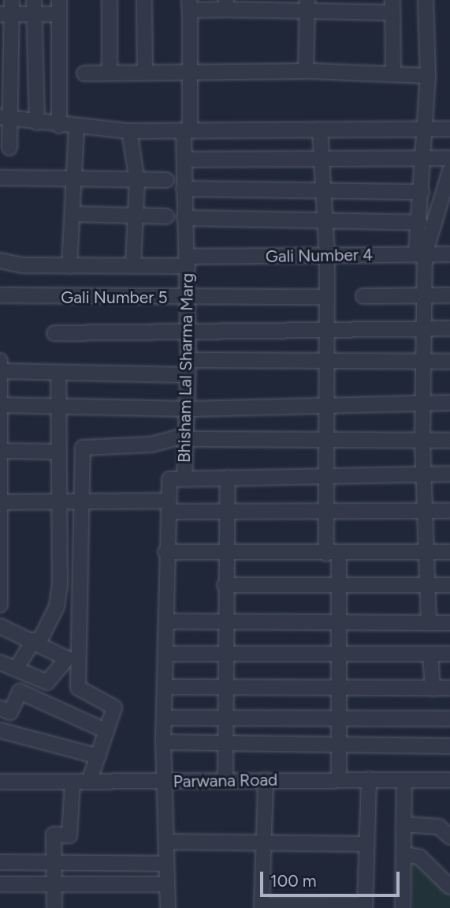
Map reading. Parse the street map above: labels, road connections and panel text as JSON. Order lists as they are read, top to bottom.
{
  "streets": {
    "street": [
      "Gali Number 4",
      "Gali Number 5",
      "Bhisham Lal Sharma Marg",
      "Parwana Road"
    ]
  },
  "crossings": [
    ["Gali Number 4", "Bhisham Lal Sharma Marg"],
    ["Gali Number 5", "Bhisham Lal Sharma Marg"]
  ],
  "scale_bar": "100 m"
}
